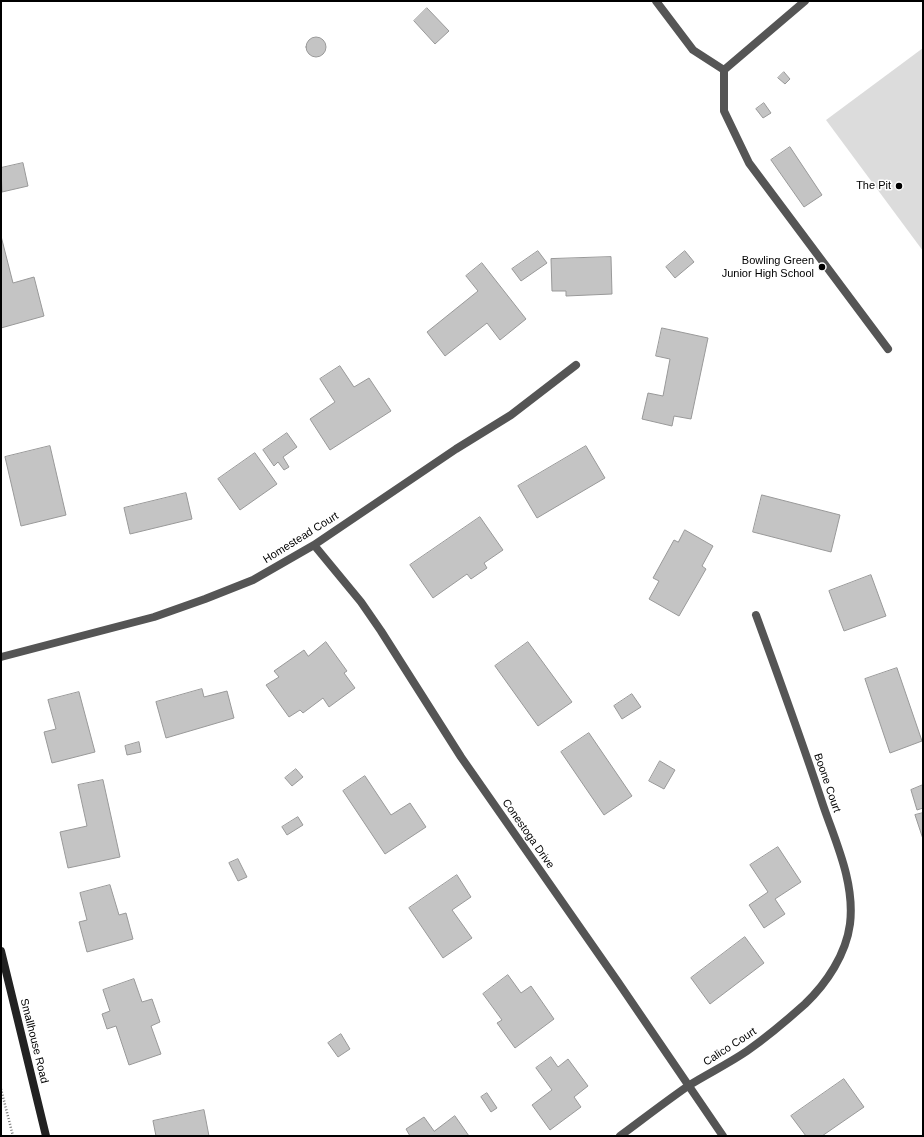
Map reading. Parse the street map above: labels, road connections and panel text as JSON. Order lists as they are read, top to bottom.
{
  "streets": {
    "street": [
      "Homestead Court",
      "Boone Court",
      "Conestoga Drive",
      "Smallhouse Road",
      "Calico Court"
    ]
  },
  "crossings": [
    ["Homestead Court", "Conestoga Drive"],
    ["Boone Court", "Calico Court"],
    ["Conestoga Drive", "Calico Court"]
  ],
  "places": ["The Pit", "Bowling Green Junior High School"]
}
